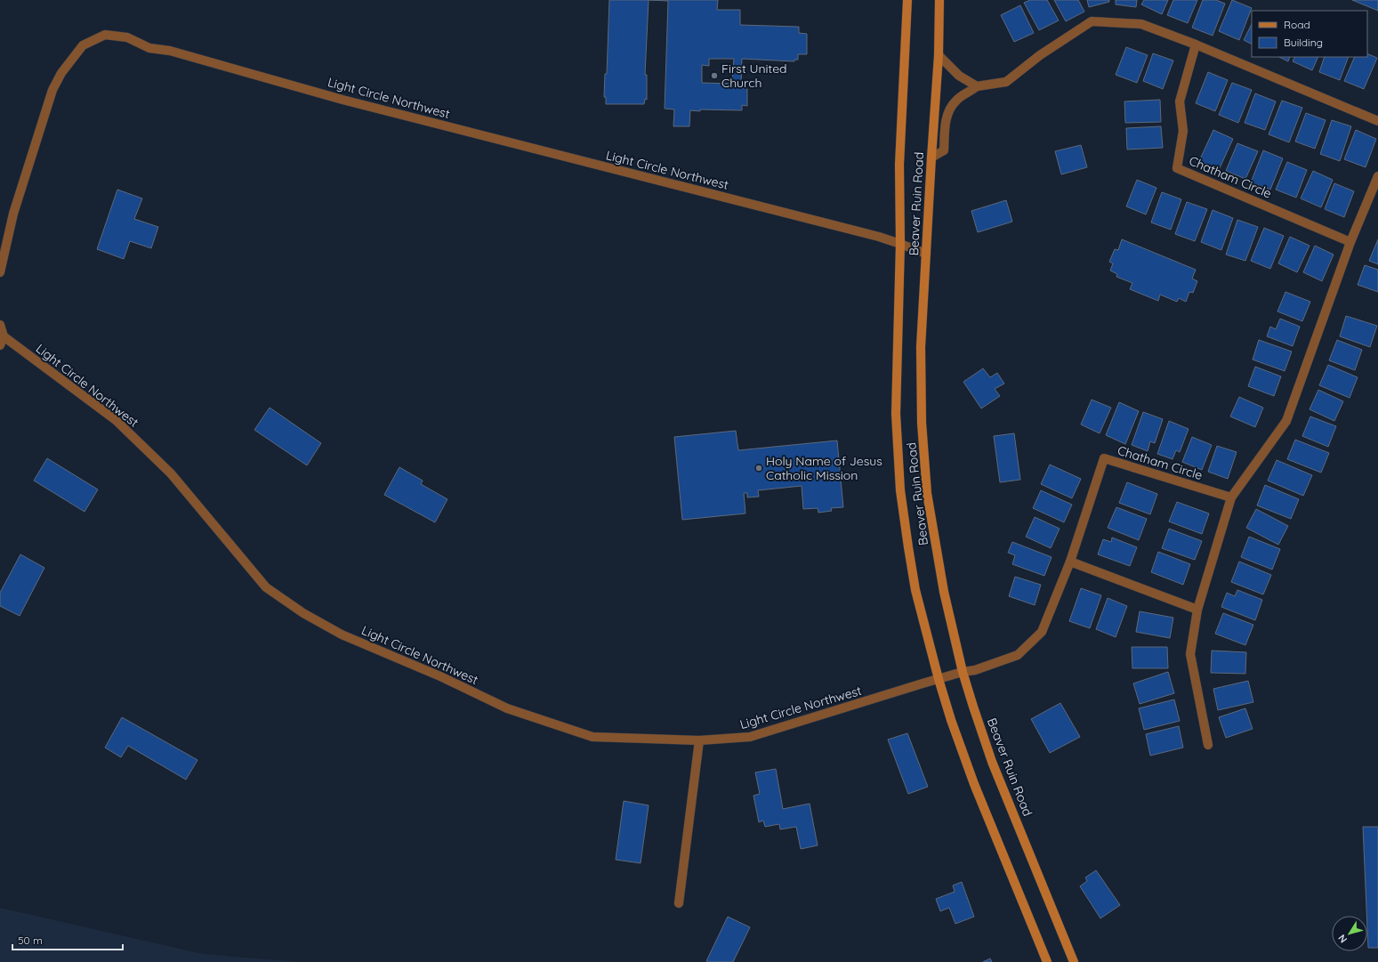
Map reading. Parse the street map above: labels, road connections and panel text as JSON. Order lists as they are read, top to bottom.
{
  "streets": {
    "main road": ["Beaver Ruin Road"],
    "street": ["Light Circle Northwest", "Chatham Circle"]
  },
  "crossings": [
    ["Light Circle Northwest", "Chatham Circle"],
    ["Light Circle Northwest", "Beaver Ruin Road"],
    ["Chatham Circle", "Beaver Ruin Road"]
  ],
  "places": ["First United Church", "Holy Name of Jesus Catholic Mission"],
  "legend": ["Road", "Building"],
  "scale_bar": "50 m",
  "north": "bottom left"
}
